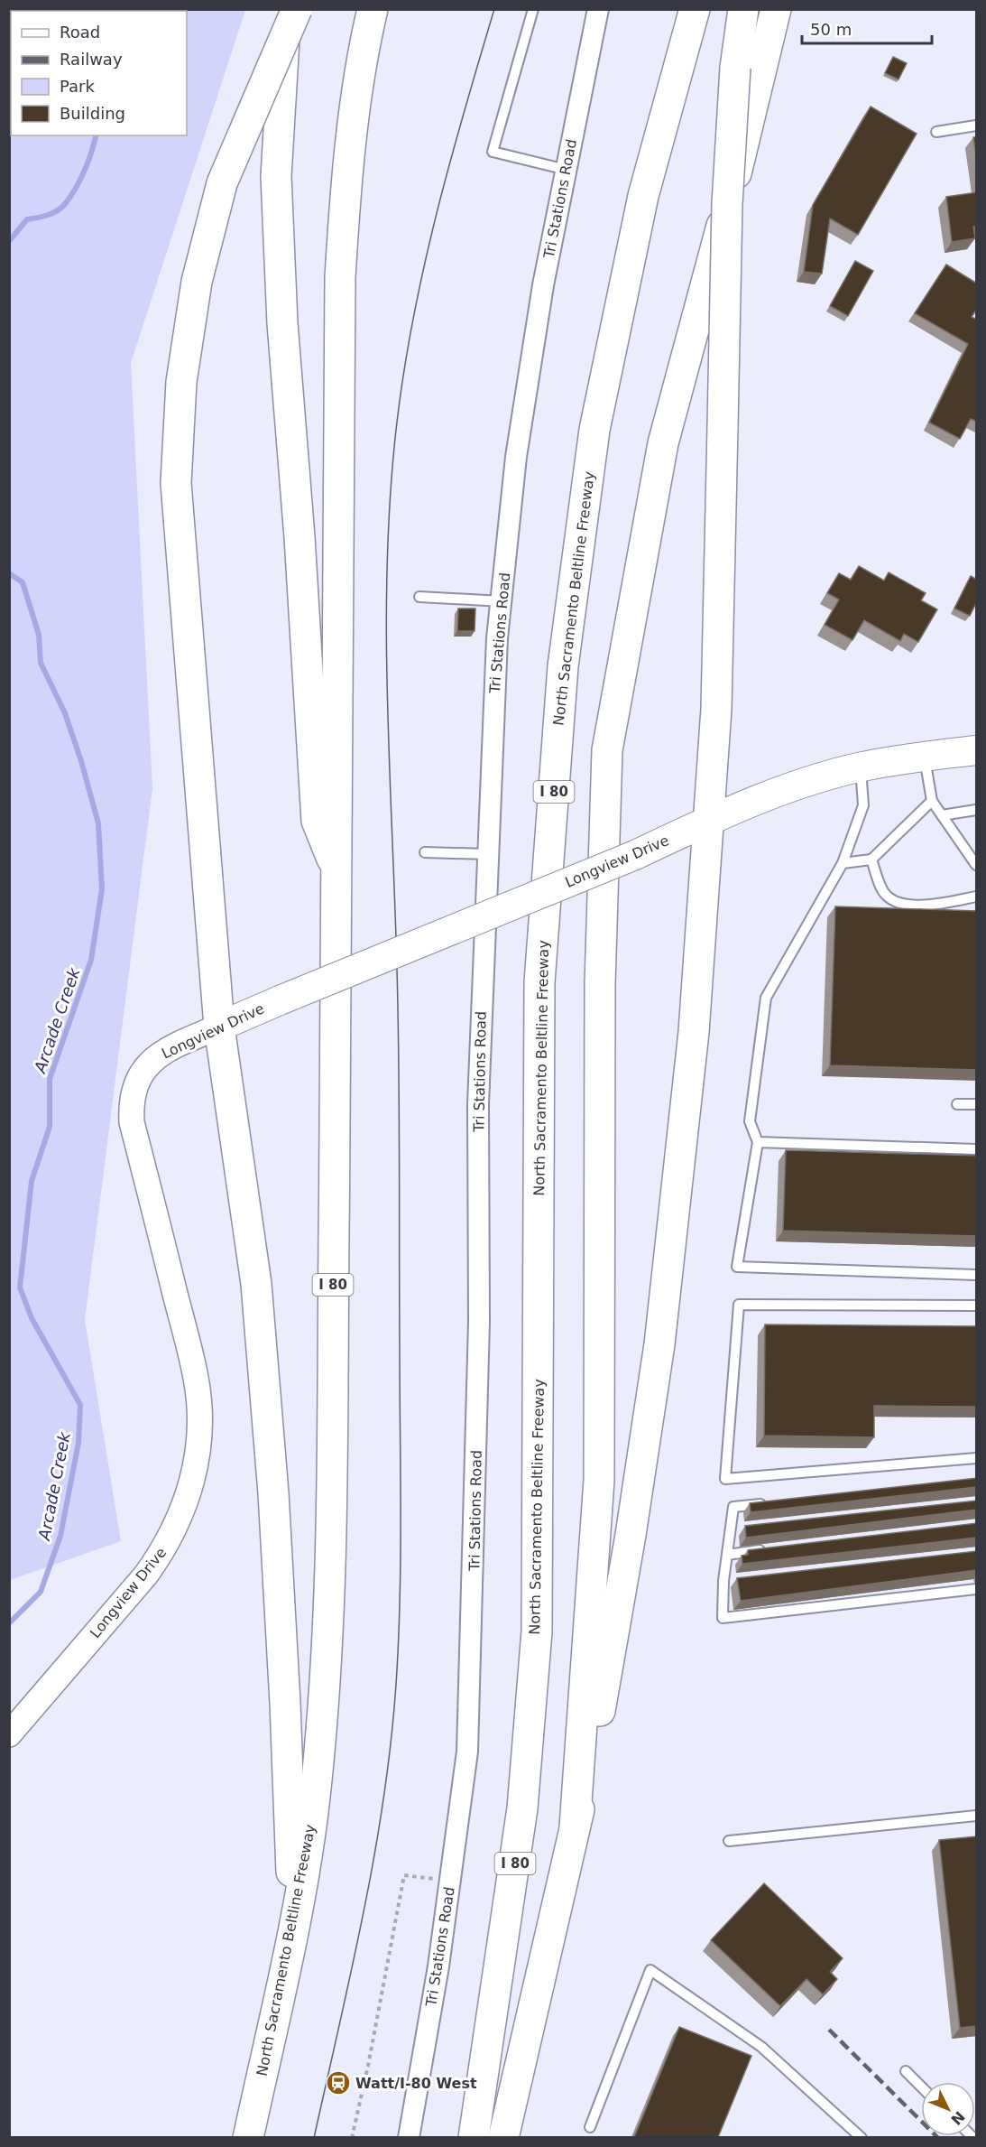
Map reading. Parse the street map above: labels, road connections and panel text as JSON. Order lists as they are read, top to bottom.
{
  "streets": {
    "highway": ["North Sacramento Beltline Freeway", "I 80"],
    "main road": ["Longview Drive"],
    "street": ["Tri Stations Road"]
  },
  "water": ["Arcade Creek"],
  "places": {
    "station": ["Watt/I-80 West"]
  },
  "legend": [
    "Road",
    "Railway",
    "Park",
    "Building"
  ],
  "scale_bar": "50 m",
  "north": "bottom right"
}
